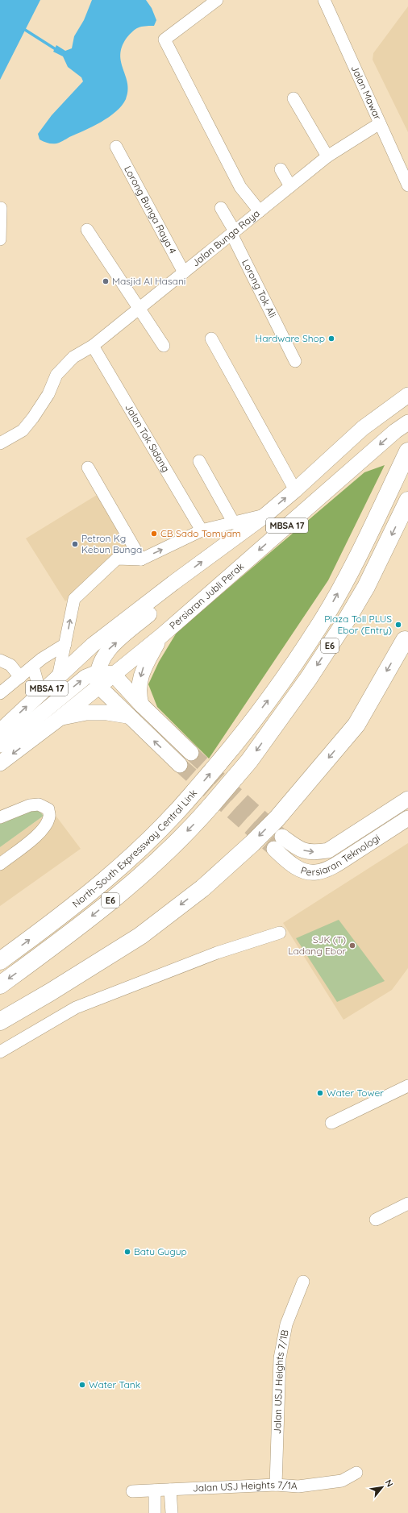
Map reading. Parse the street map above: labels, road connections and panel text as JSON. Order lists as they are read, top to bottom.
{
  "streets": {
    "highway": ["E6", "North–South Expressway Central Link"],
    "main road": ["MBSA 17", "Persiaran Jubli Perak", "Persiaran Teknologi"],
    "street": [
      "Jalan Mawar",
      "Lorong Bunga Raya 4",
      "Jalan Bunga Raya",
      "Lorong Tok Ali",
      "Jalan Tok Sidang",
      "Jalan USJ Heights 7/1B",
      "Jalan USJ Heights 7/1A"
    ]
  },
  "crossings": [
    ["Jalan Mawar", "Jalan Bunga Raya"],
    ["Lorong Bunga Raya 4", "Jalan Bunga Raya"],
    ["Jalan Bunga Raya", "Lorong Tok Ali"],
    ["Jalan Bunga Raya", "Jalan Tok Sidang"],
    ["Jalan USJ Heights 7/1B", "Jalan USJ Heights 7/1A"]
  ],
  "places": [
    "Masjid Al Hasani",
    "Hardware Shop",
    "CB Sado Tomyam",
    "Petron Kg Kebun Bunga",
    "Plaza Toll PLUS Ebor (Entry)",
    "SJK (T) Ladang Ebor",
    "Water Tower",
    "Batu Gugup",
    "Water Tank"
  ],
  "north": "top right"
}
